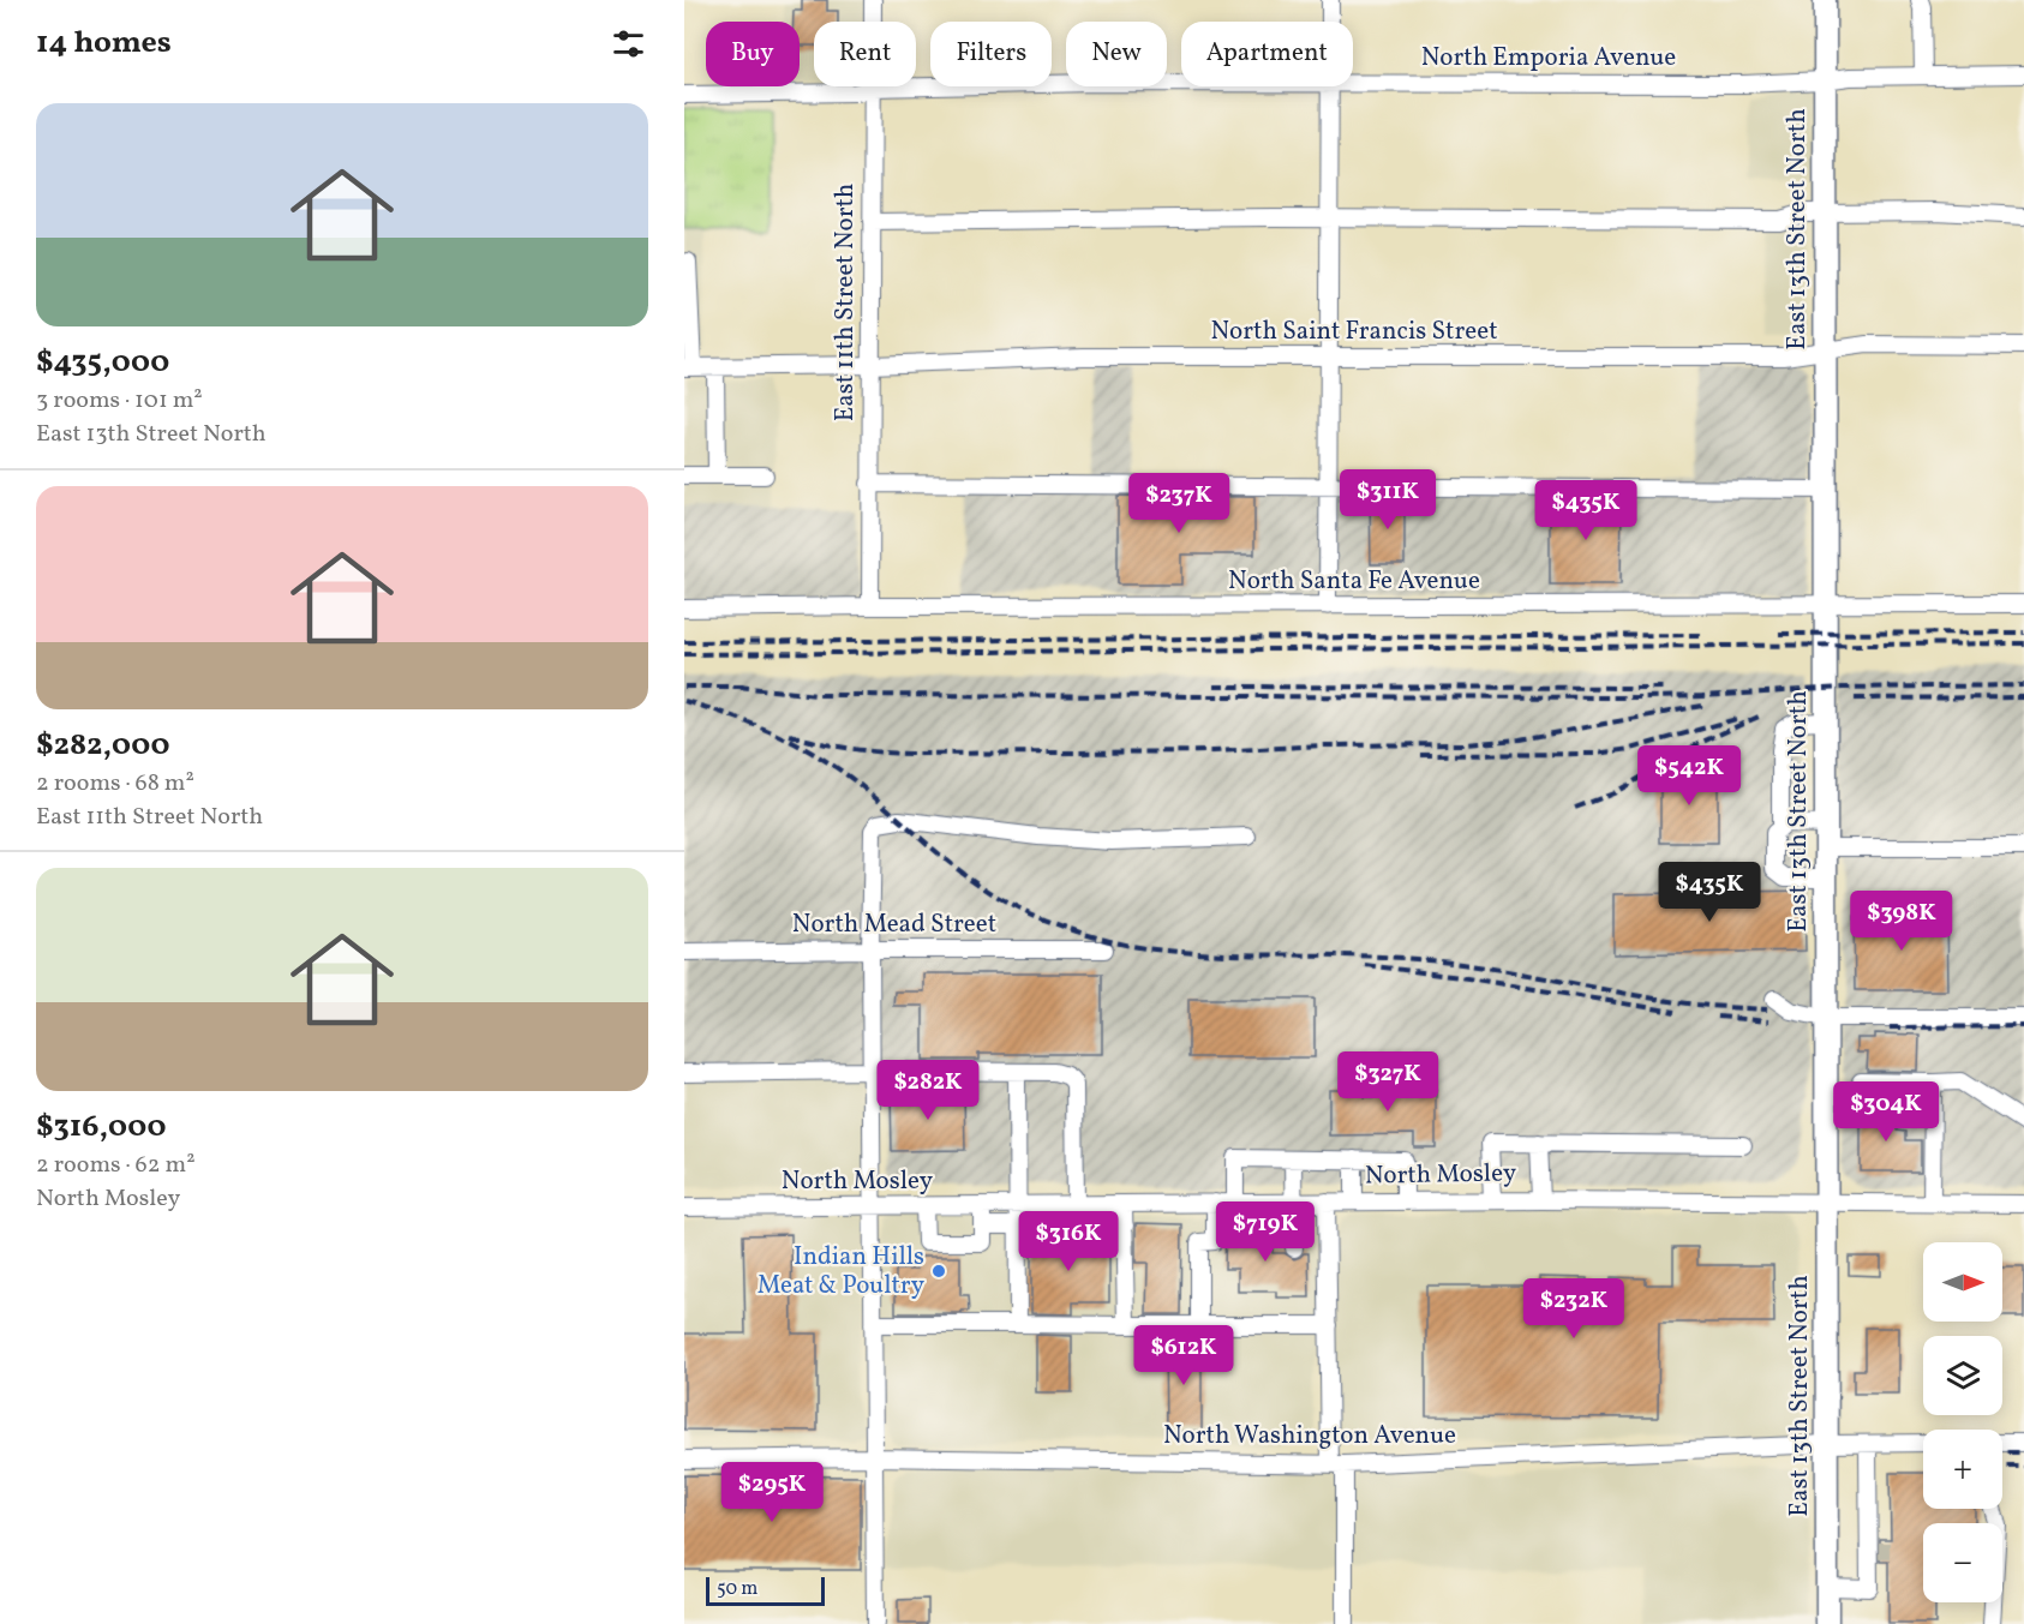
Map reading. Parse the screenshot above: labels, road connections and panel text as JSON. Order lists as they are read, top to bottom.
{
  "streets": {
    "main road": ["East 13th Street North"],
    "street": [
      "North Emporia Avenue",
      "East 11th Street North",
      "North Saint Francis Street",
      "North Santa Fe Avenue",
      "North Mead Street",
      "North Mosley",
      "North Washington Avenue"
    ]
  },
  "crossings": [
    ["North Emporia Avenue", "East 13th Street North"],
    ["North Emporia Avenue", "East 11th Street North"],
    ["East 13th Street North", "North Saint Francis Street"],
    ["East 13th Street North", "North Santa Fe Avenue"],
    ["East 13th Street North", "North Mosley"],
    ["East 13th Street North", "North Washington Avenue"],
    ["East 11th Street North", "North Saint Francis Street"],
    ["East 11th Street North", "North Santa Fe Avenue"]
  ],
  "places": ["Indian Hills Meat & Poultry"],
  "scale_bar": "50 m",
  "north": "right",
  "page": {
    "heading": "14 homes",
    "chip": [
      "Buy",
      "Rent",
      "Filters",
      "New",
      "Apartment"
    ],
    "list": [
      {
        "name": "$435,000",
        "note": "3 rooms · 101 m² · East 13th Street North"
      },
      {
        "name": "$282,000",
        "note": "2 rooms · 68 m² · East 11th Street North"
      },
      {
        "name": "$316,000",
        "note": "2 rooms · 62 m² · North Mosley"
      }
    ],
    "price": [
      "$311K",
      "$237K",
      "$435K",
      "$542K",
      "$435K",
      "$398K",
      "$327K",
      "$282K",
      "$304K",
      "$719K",
      "$316K",
      "$232K",
      "$612K",
      "$295K"
    ],
    "map_buttons": ["+", "−"],
    "scale": "50 m"
  }
}
